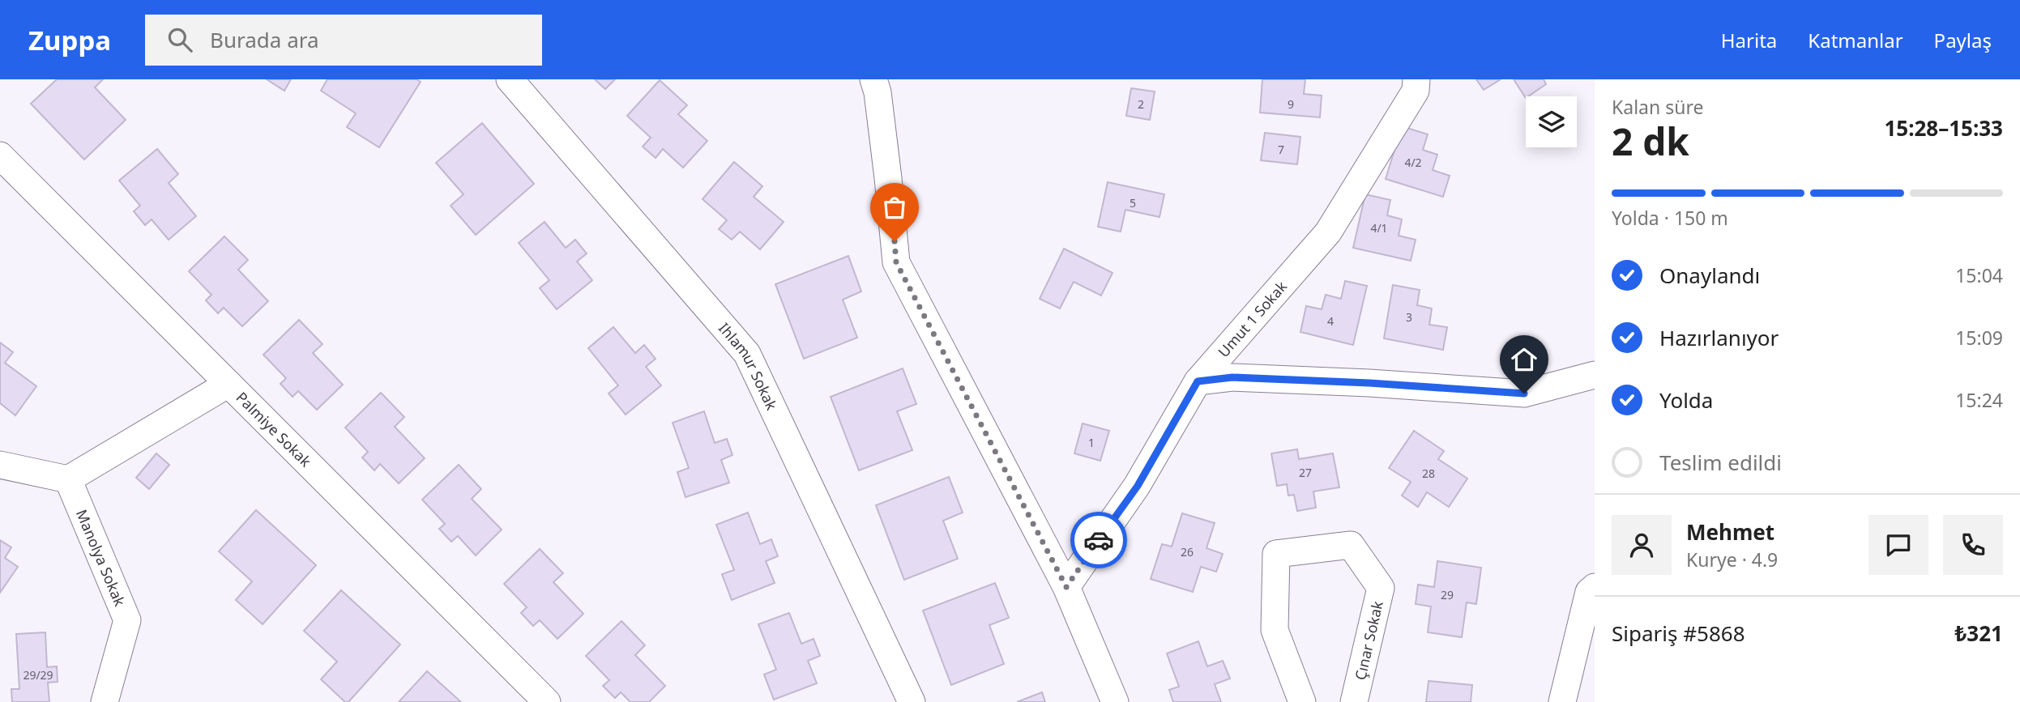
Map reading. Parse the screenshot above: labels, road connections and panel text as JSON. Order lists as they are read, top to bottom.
{
  "streets": {
    "street": [
      "Umut 1 Sokak",
      "Ihlamur Sokak",
      "Palmiye Sokak",
      "Manolya Sokak",
      "Çınar Sokak"
    ]
  },
  "house_numbers": [
    "2",
    "9",
    "7",
    "4/2",
    "5",
    "4/1",
    "3",
    "4",
    "1",
    "27",
    "28",
    "26",
    "29",
    "29/29"
  ],
  "page": {
    "header": "Zuppa",
    "search": "Burada ara",
    "nav": ["Harita", "Katmanlar", "Paylaş"],
    "heading": ["2 dk", "Kalan süre", "15:28–15:33"],
    "panel": [
      "Mehmet",
      "Kurye · 4.9",
      "Sipariş #5868",
      "₺321"
    ],
    "bar": "Yolda · 150 m",
    "list": [
      ["Onaylandı", "15:04"],
      ["Hazırlanıyor", "15:09"],
      ["Yolda", "15:24"],
      "Teslim edildi"
    ]
  }
}
